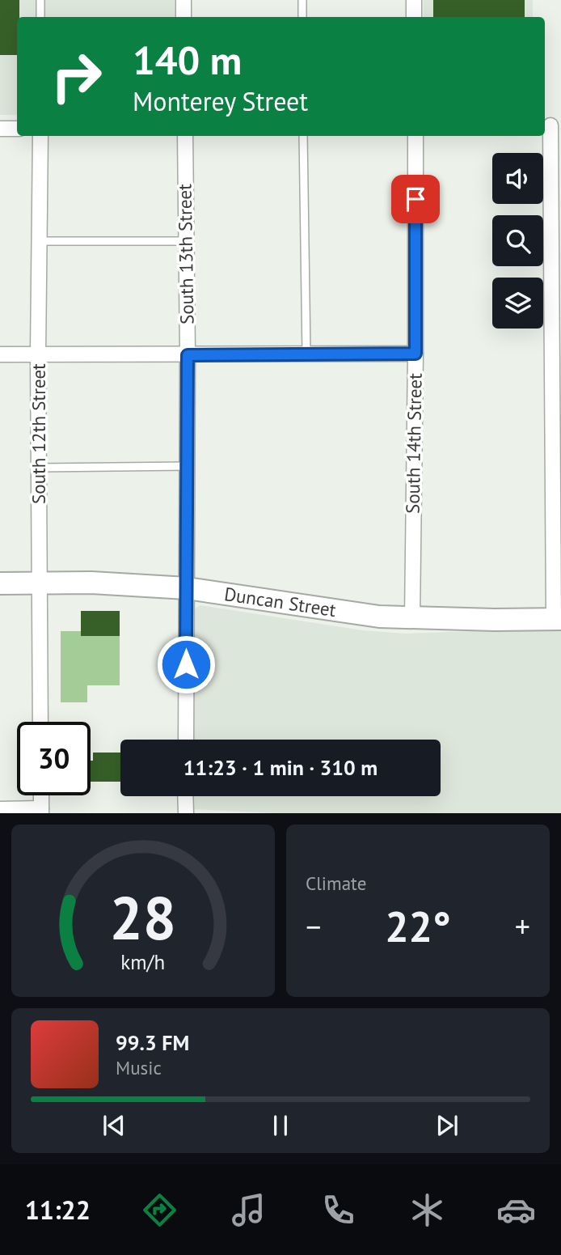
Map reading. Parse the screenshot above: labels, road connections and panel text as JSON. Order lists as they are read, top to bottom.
{
  "streets": {
    "street": [
      "South 13th Street",
      "South 12th Street",
      "South 14th Street",
      "Duncan Street"
    ]
  },
  "crossings": [
    ["South 13th Street", "Duncan Street"],
    ["South 12th Street", "Duncan Street"],
    ["South 14th Street", "Duncan Street"]
  ],
  "page": {
    "turn": ["140 m", "Monterey Street"],
    "limit": "30",
    "trip": "11:23 · 1 min · 310 m",
    "tile": "Climate",
    "heat": ["−", "22°", "+"],
    "song": ["99.3 FM", "Music"],
    "tabs": "11:22",
    "gauge": ["28", "km/h"]
  }
}
